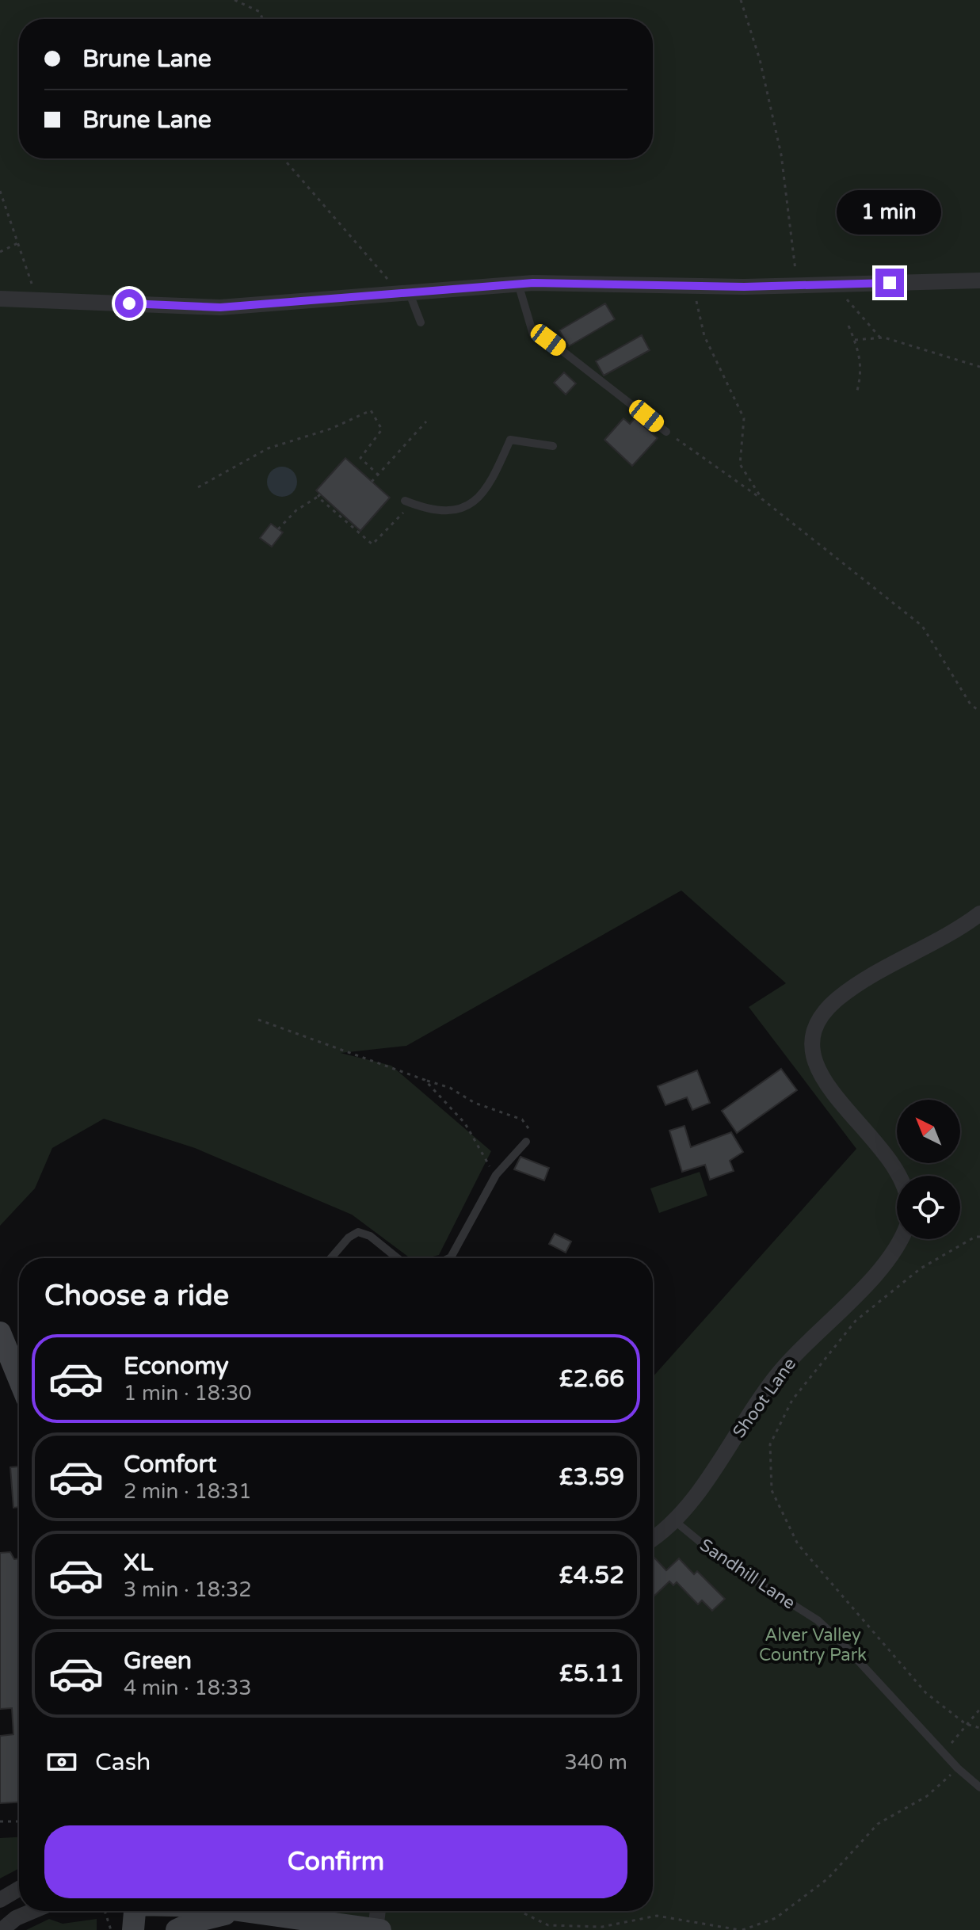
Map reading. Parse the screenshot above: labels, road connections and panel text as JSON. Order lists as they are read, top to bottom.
{
  "streets": {
    "street": ["Shoot Lane"],
    "lane": ["Sandhill Lane"]
  },
  "crossings": [
    ["Shoot Lane", "Sandhill Lane"]
  ],
  "parks": ["Alver Valley Country Park"],
  "north": "top left",
  "page": {
    "banner": ["Brune Lane", "Brune Lane"],
    "bubble": "1 min",
    "heading": "Choose a ride",
    "list": [
      {
        "name": "Economy",
        "note": "1 min · 18:30",
        "value": "£2.66"
      },
      {
        "name": "Comfort",
        "note": "2 min · 18:31",
        "value": "£3.59"
      },
      {
        "name": "XL",
        "note": "3 min · 18:32",
        "value": "£4.52"
      },
      {
        "name": "Green",
        "note": "4 min · 18:33",
        "value": "£5.11"
      }
    ],
    "pay": ["Cash", "340 m"],
    "buttons": "Confirm"
  }
}
